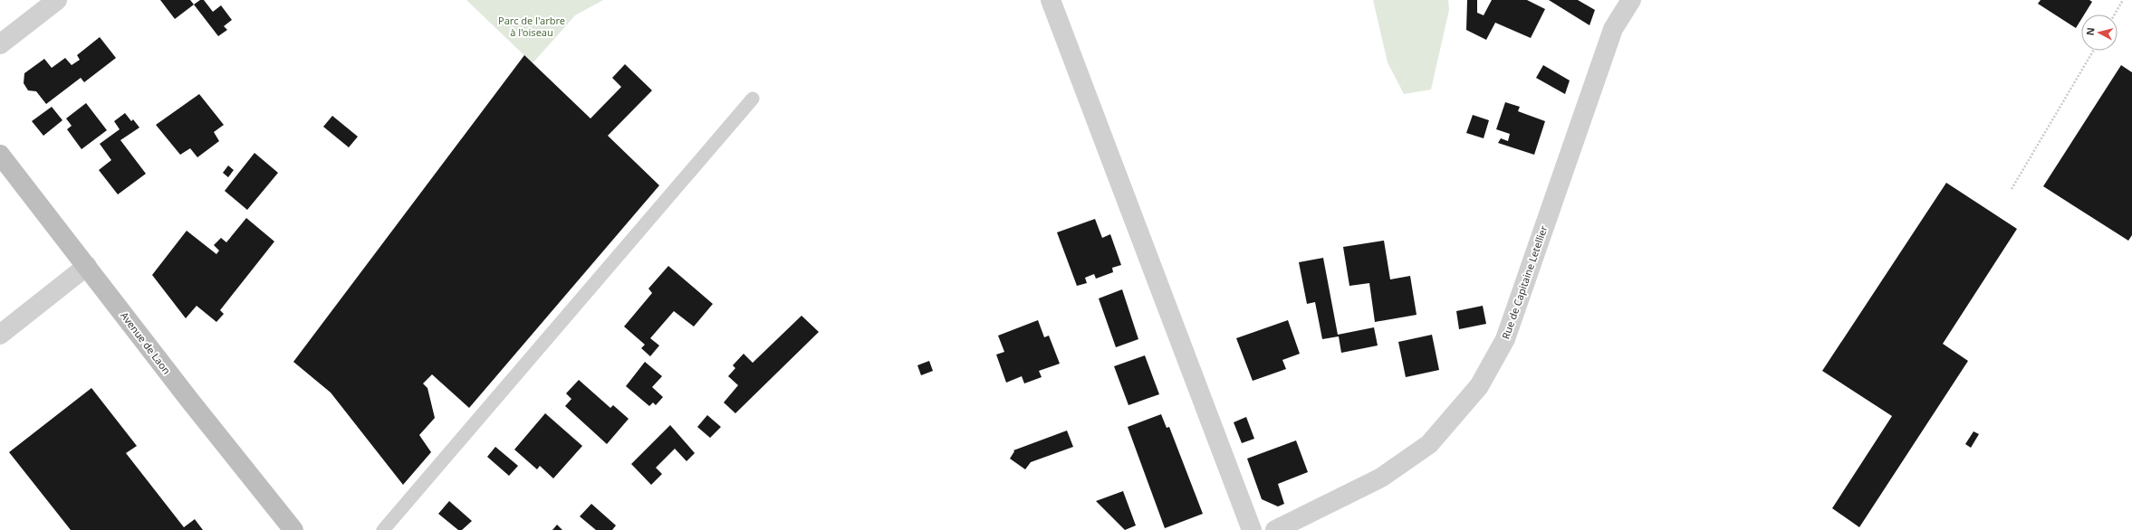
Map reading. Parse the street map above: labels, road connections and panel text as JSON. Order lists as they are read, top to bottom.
{
  "streets": {
    "main road": ["Avenue de Laon"],
    "street": ["Rue de Capitaine Letellier"]
  },
  "parks": ["Parc de l'arbre à l'oiseau"],
  "north": "left"
}
